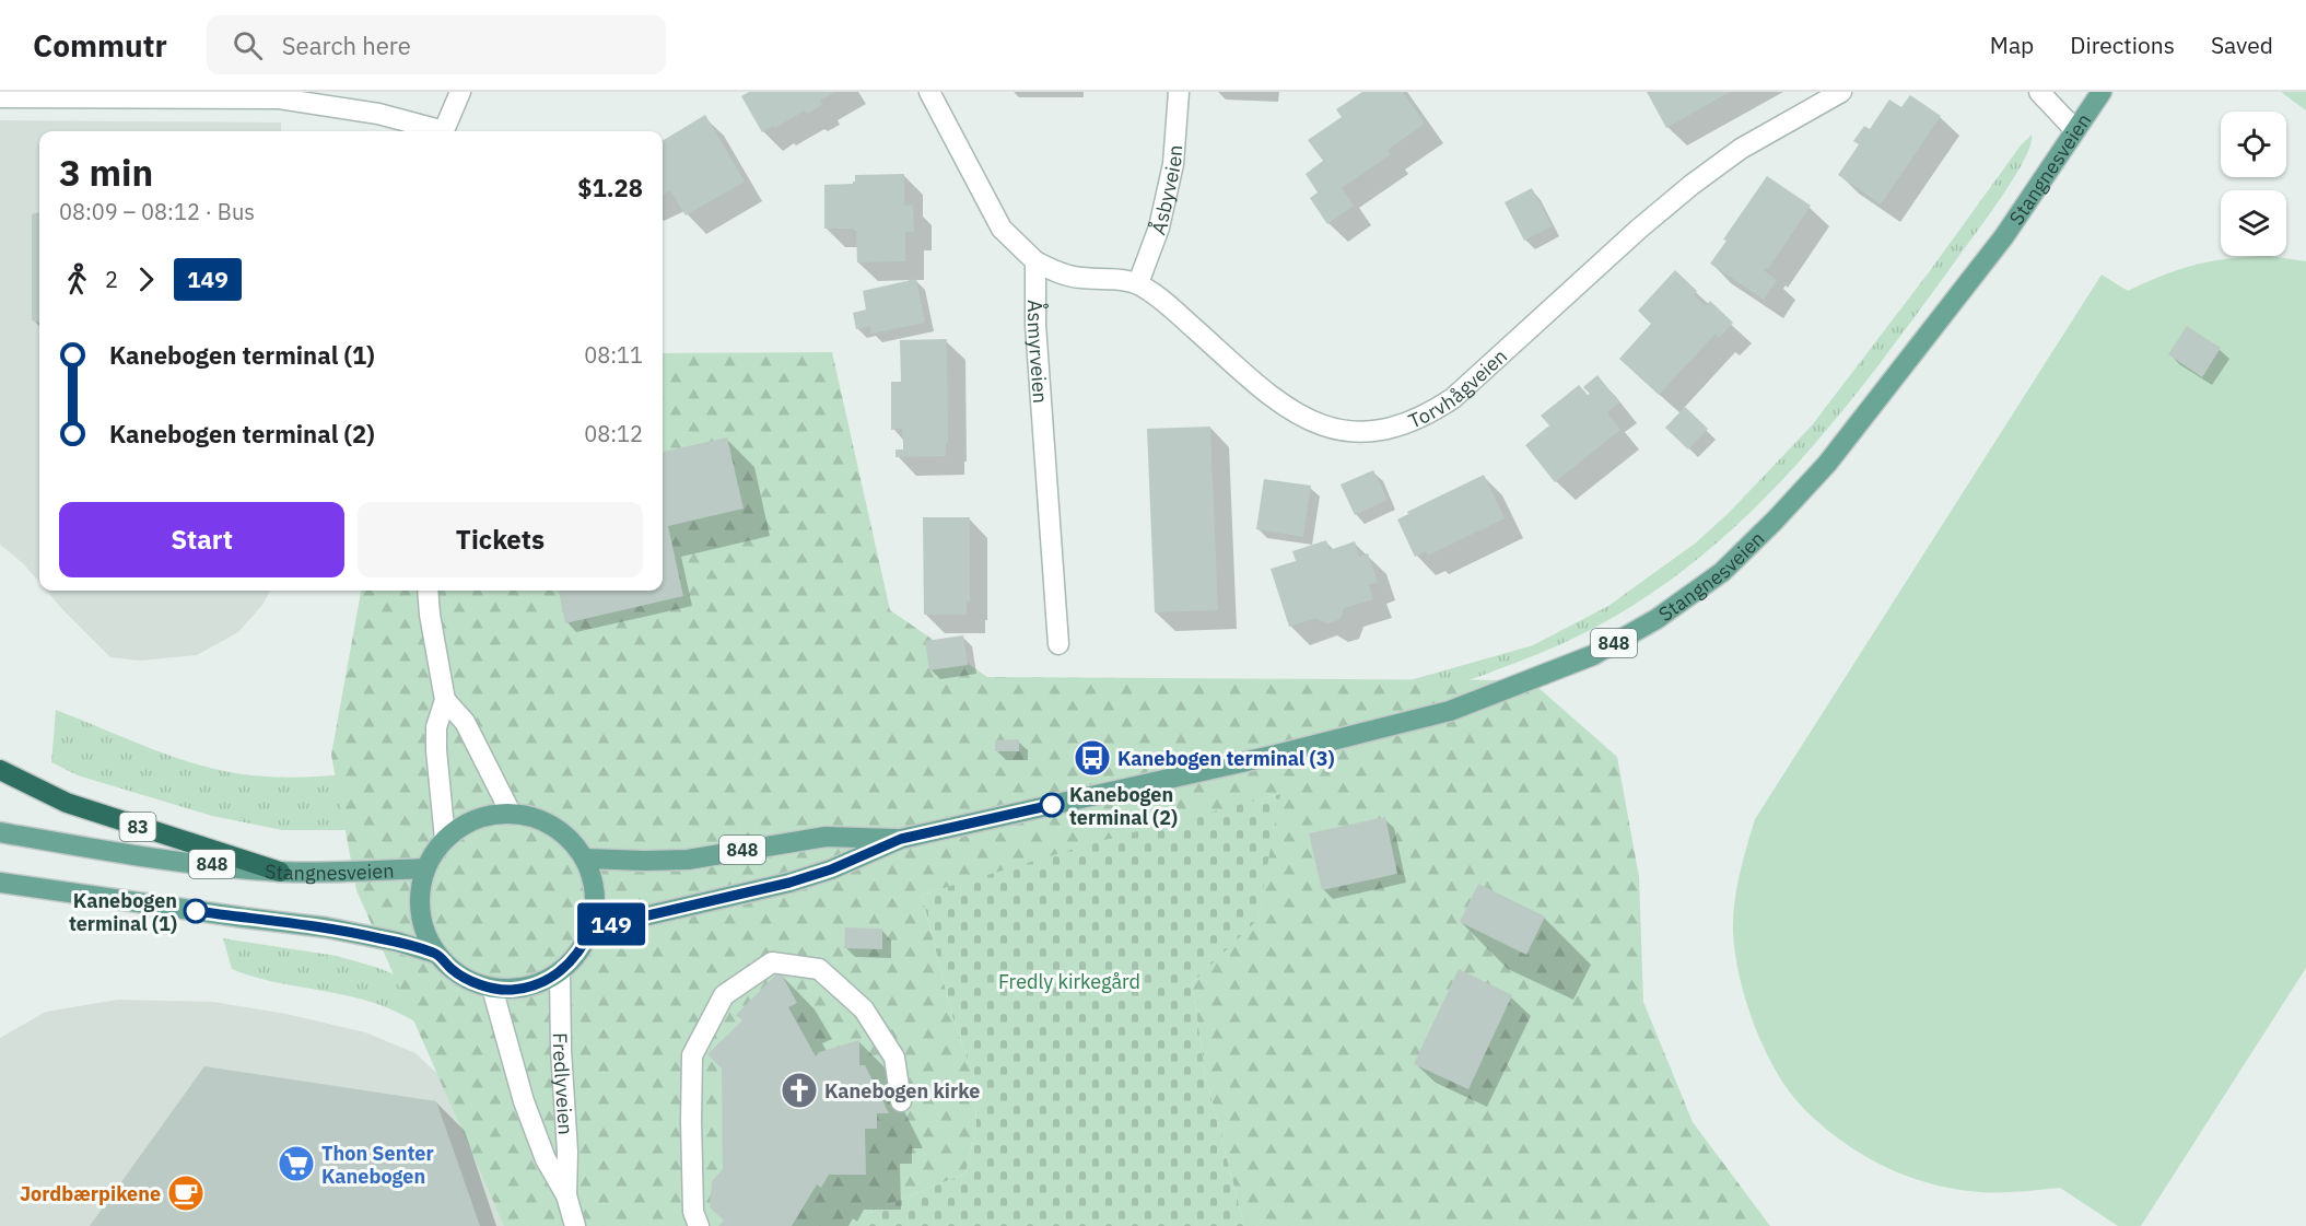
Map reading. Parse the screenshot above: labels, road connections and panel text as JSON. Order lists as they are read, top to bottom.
{
  "streets": {
    "highway": ["83"],
    "main road": ["Stangnesveien", "848"],
    "street": [
      "Åsbyveien",
      "Åsmyrveien",
      "Torvhågveien",
      "Fredlyveien"
    ]
  },
  "crossings": [
    ["Stangnesveien", "83"],
    ["Stangnesveien", "Fredlyveien"],
    ["Åsbyveien", "Torvhågveien"],
    ["Åsmyrveien", "Torvhågveien"]
  ],
  "parks": ["Fredly kirkegård"],
  "places": {
    "bus stop": ["Kanebogen terminal (3)"],
    "other": ["Kanebogen terminal (2)", "Kanebogen terminal (1)"],
    "church": ["Kanebogen kirke"],
    "supermarket": ["Thon Senter Kanebogen"],
    "cafe": ["Jordbærpikene"]
  },
  "lines": ["bus line 149"],
  "page": {
    "header": "Commutr",
    "search": "Search here",
    "nav": ["Map", "Directions", "Saved"],
    "on_map": "149",
    "heading": ["3 min", "08:09 – 08:12 · Bus", "$1.28"],
    "legs": ["2", "149"],
    "list": [
      {
        "name": "Kanebogen terminal (1)",
        "value": "08:11"
      },
      {
        "name": "Kanebogen terminal (2)",
        "value": "08:12"
      }
    ],
    "buttons": ["Start", "Tickets"]
  }
}
